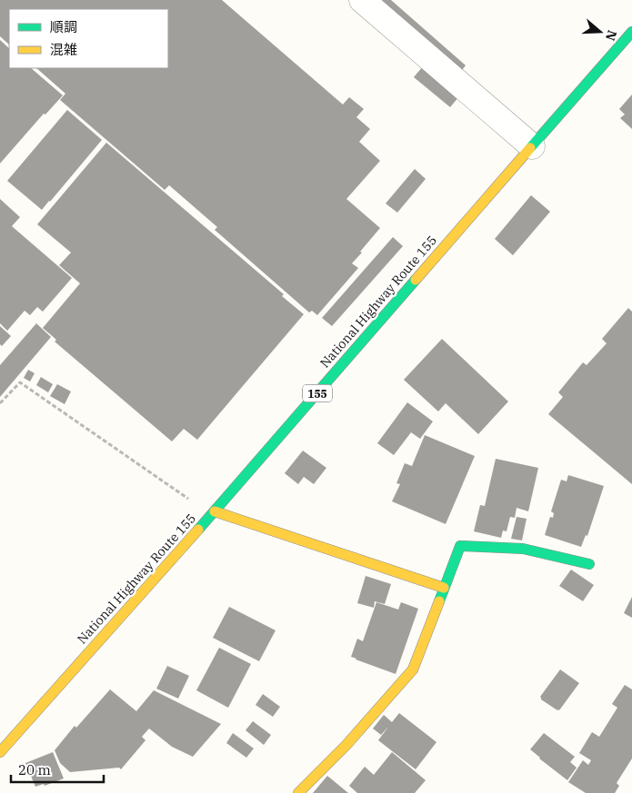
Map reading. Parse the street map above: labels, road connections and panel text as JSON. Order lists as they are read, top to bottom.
{
  "streets": {
    "main road": ["National Highway Route 155", "155"]
  },
  "legend": ["順調", "混雑"],
  "scale_bar": "20 m",
  "north": "right"
}
